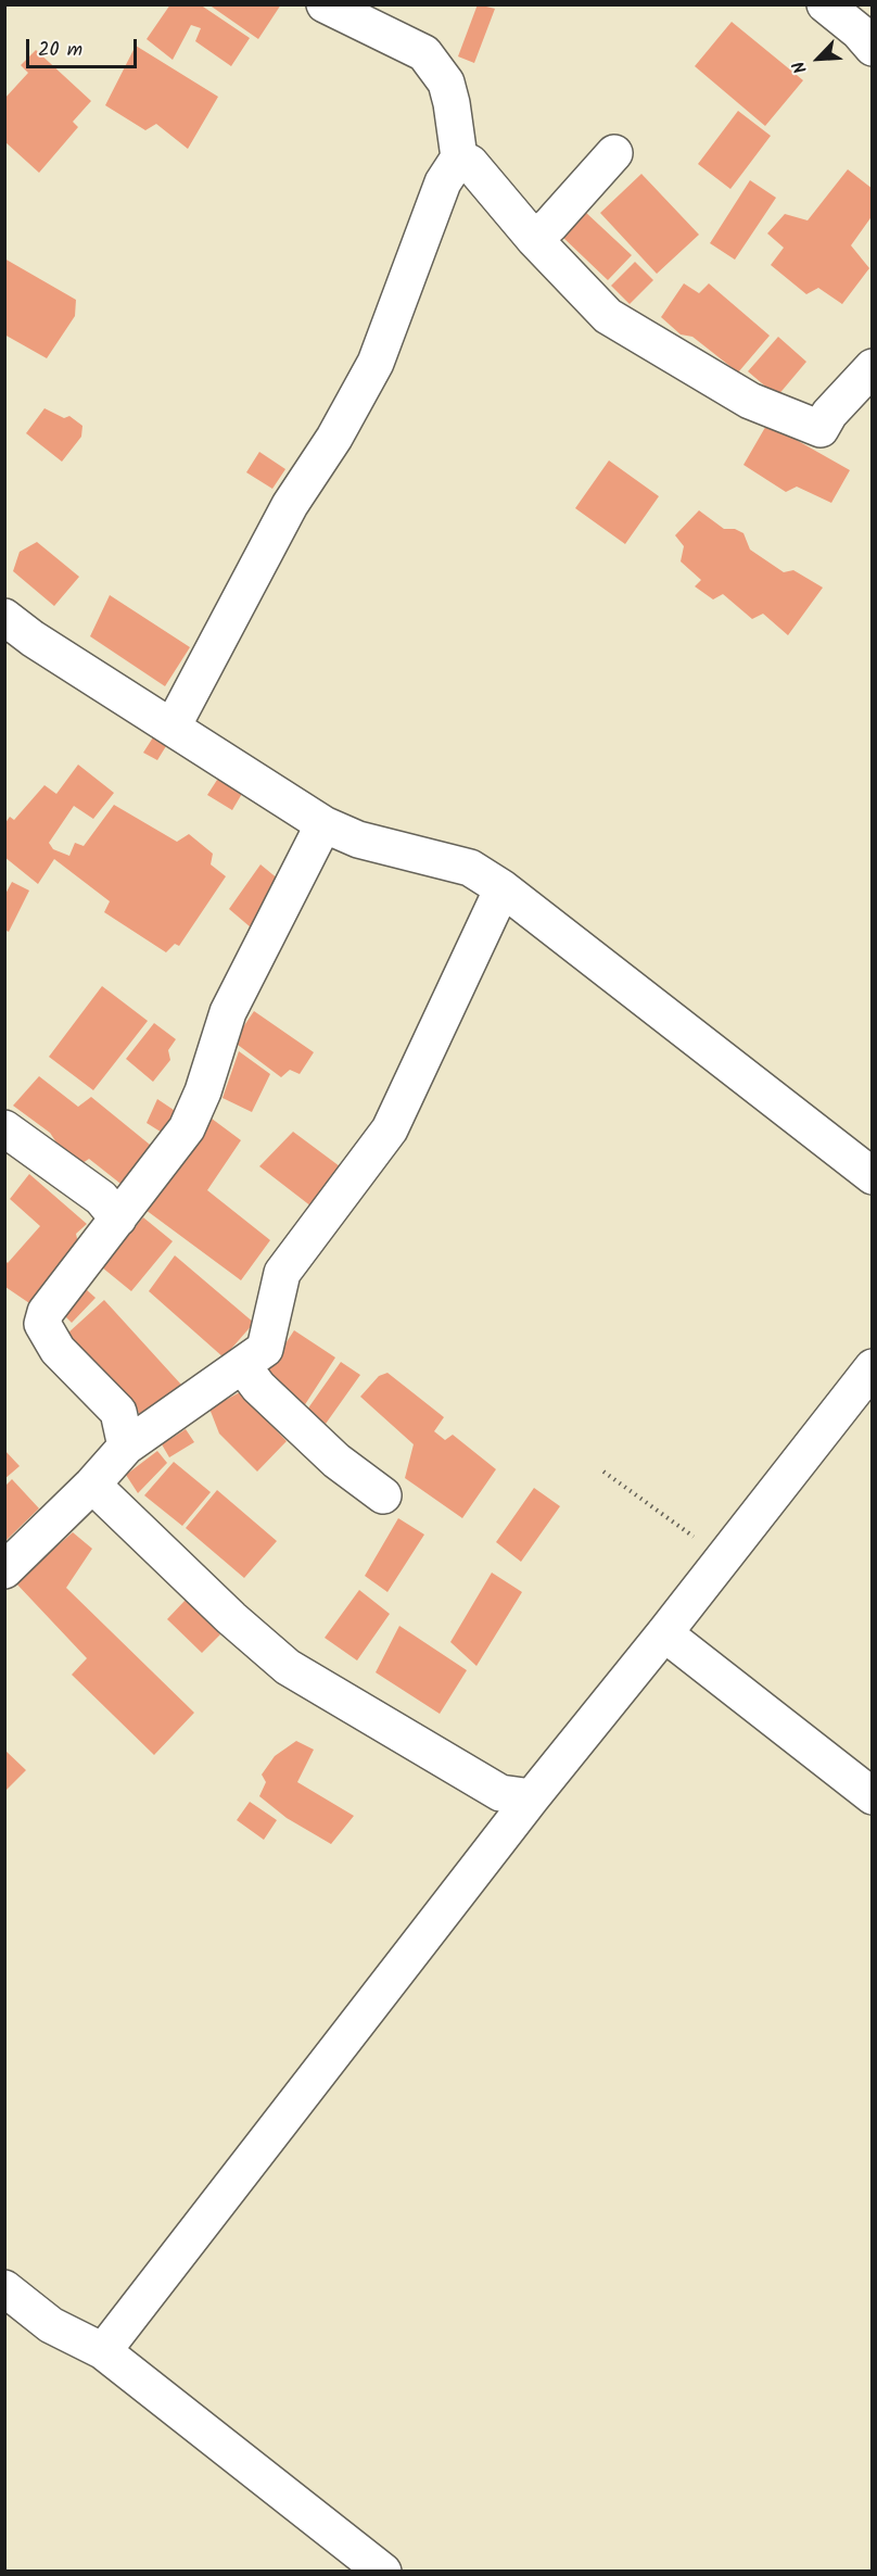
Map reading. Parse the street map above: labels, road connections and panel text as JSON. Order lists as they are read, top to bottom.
{
  "scale_bar": "20 m",
  "north": "bottom left"
}
